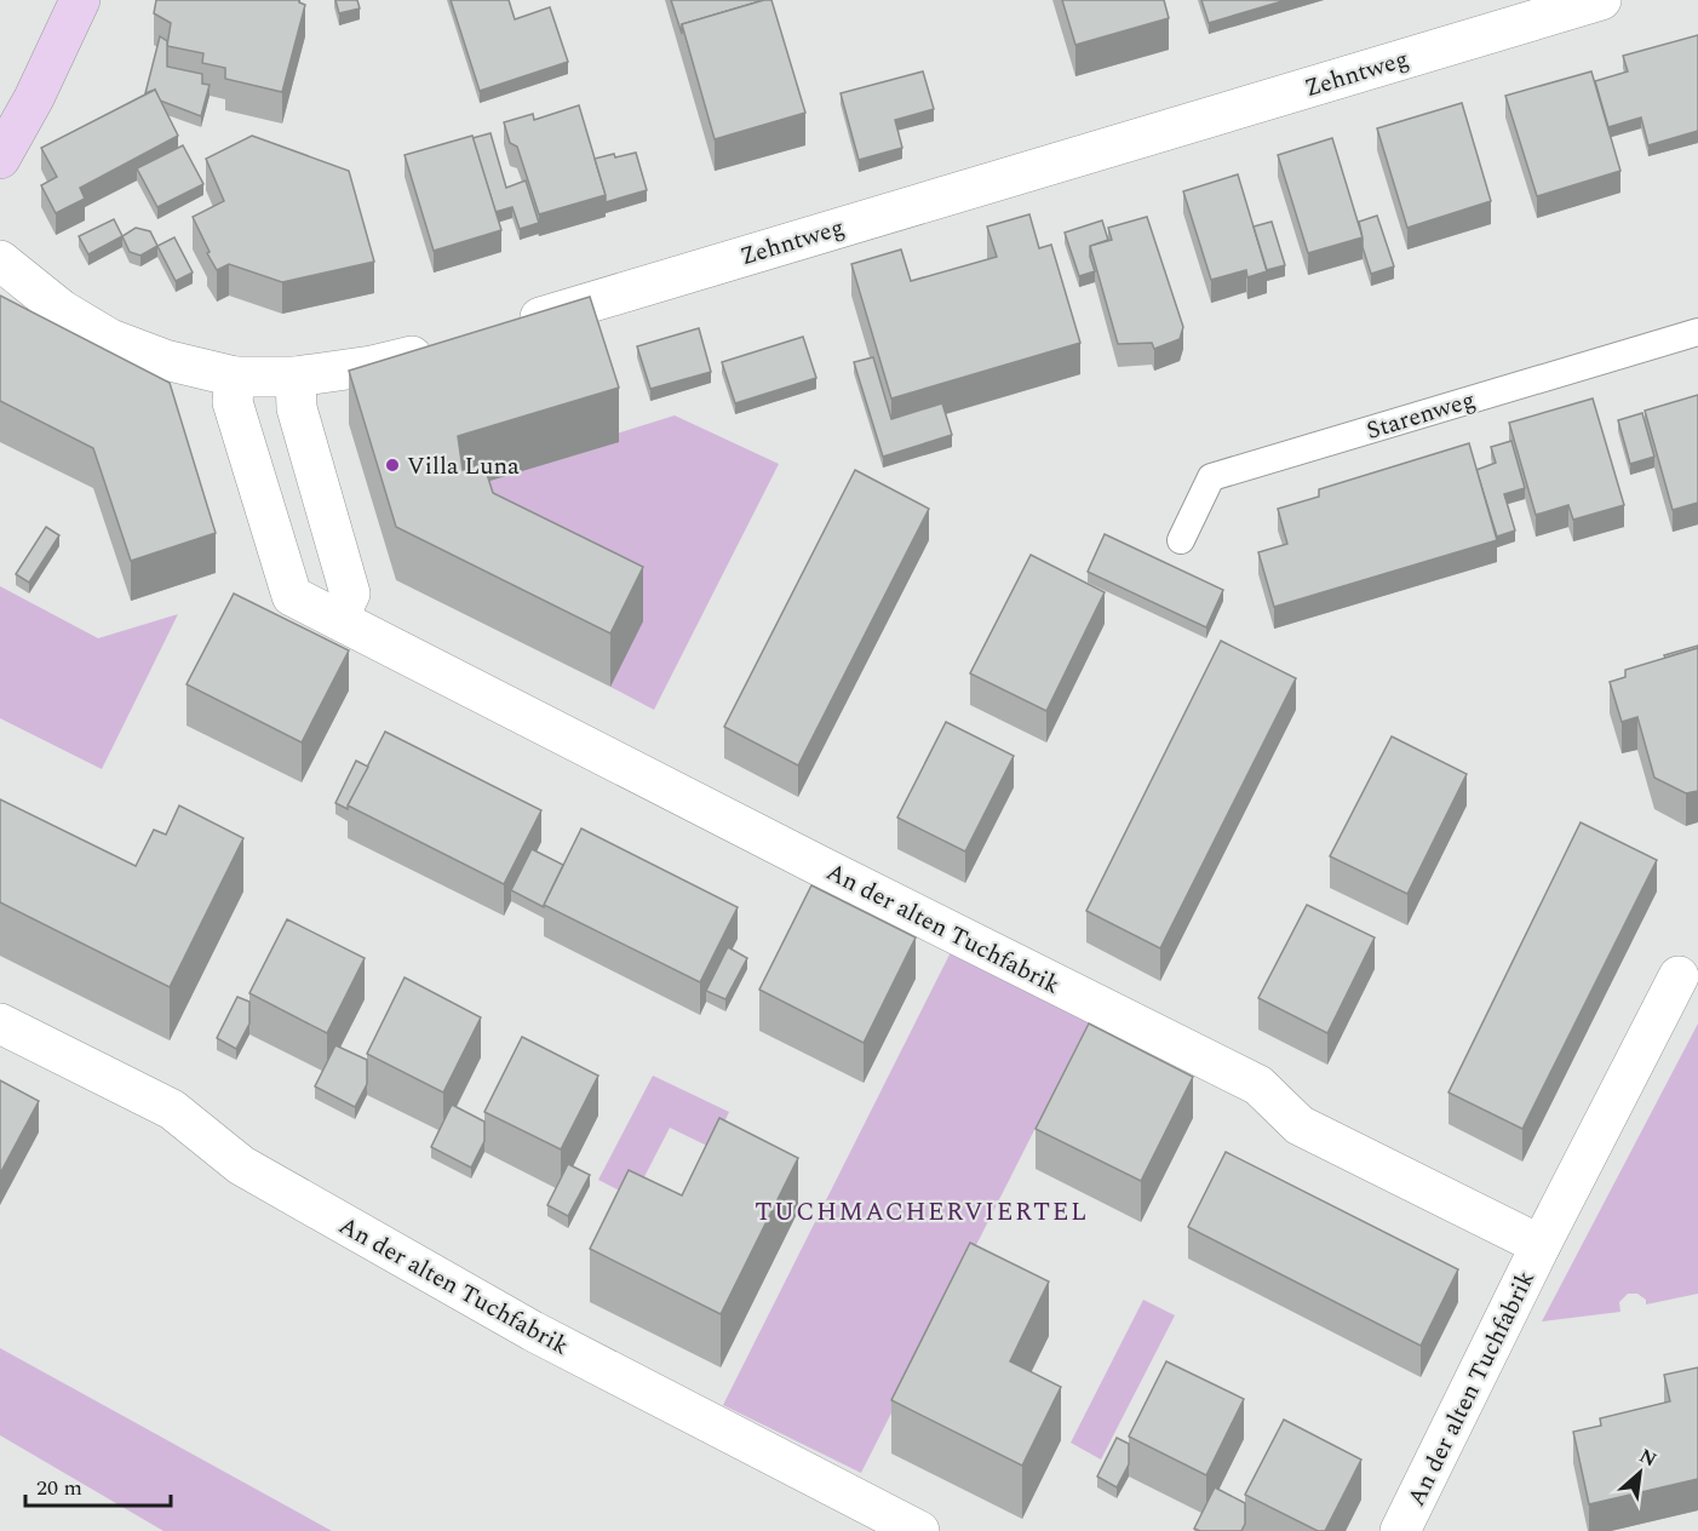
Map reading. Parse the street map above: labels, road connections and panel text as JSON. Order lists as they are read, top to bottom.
{
  "streets": {
    "street": ["Zehntweg", "An der alten Tuchfabrik"],
    "lane": ["Starenweg"]
  },
  "districts": ["TUCHMACHERVIERTEL"],
  "places": ["Villa Luna"],
  "scale_bar": "20 m",
  "north": "top right"
}
